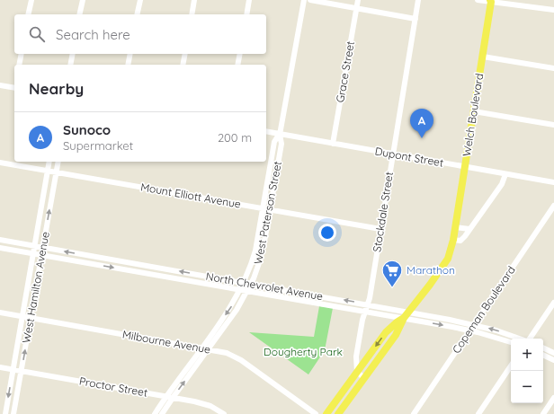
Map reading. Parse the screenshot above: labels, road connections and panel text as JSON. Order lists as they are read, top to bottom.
{
  "streets": {
    "main road": ["Welch Boulevard"],
    "street": [
      "Grace Street",
      "Dupont Street",
      "Mount Elliott Avenue",
      "Stockdale Street",
      "West Paterson Street",
      "North Chevrolet Avenue",
      "West Hamilton Avenue",
      "Copeman Boulevard",
      "Milbourne Avenue",
      "Proctor Street"
    ]
  },
  "crossings": [
    ["Grace Street", "Dupont Street"],
    ["Welch Boulevard", "Dupont Street"],
    ["Welch Boulevard", "Stockdale Street"],
    ["Welch Boulevard", "North Chevrolet Avenue"],
    ["Dupont Street", "Stockdale Street"],
    ["Dupont Street", "West Paterson Street"],
    ["Mount Elliott Avenue", "Stockdale Street"],
    ["Mount Elliott Avenue", "West Paterson Street"],
    ["Mount Elliott Avenue", "West Hamilton Avenue"],
    ["Stockdale Street", "North Chevrolet Avenue"],
    ["West Paterson Street", "North Chevrolet Avenue"],
    ["West Paterson Street", "Milbourne Avenue"],
    ["West Paterson Street", "Proctor Street"],
    ["North Chevrolet Avenue", "West Hamilton Avenue"],
    ["North Chevrolet Avenue", "Copeman Boulevard"],
    ["West Hamilton Avenue", "Milbourne Avenue"],
    ["West Hamilton Avenue", "Proctor Street"]
  ],
  "parks": ["Dougherty Park"],
  "places": {
    "supermarket": ["Marathon"]
  },
  "page": {
    "search": "Search here",
    "heading": "Nearby",
    "pins": "A",
    "list": [
      {
        "mark": "A",
        "name": "Sunoco",
        "note": "Supermarket",
        "value": "200 m"
      }
    ],
    "map_buttons": ["+", "−"]
  }
}
